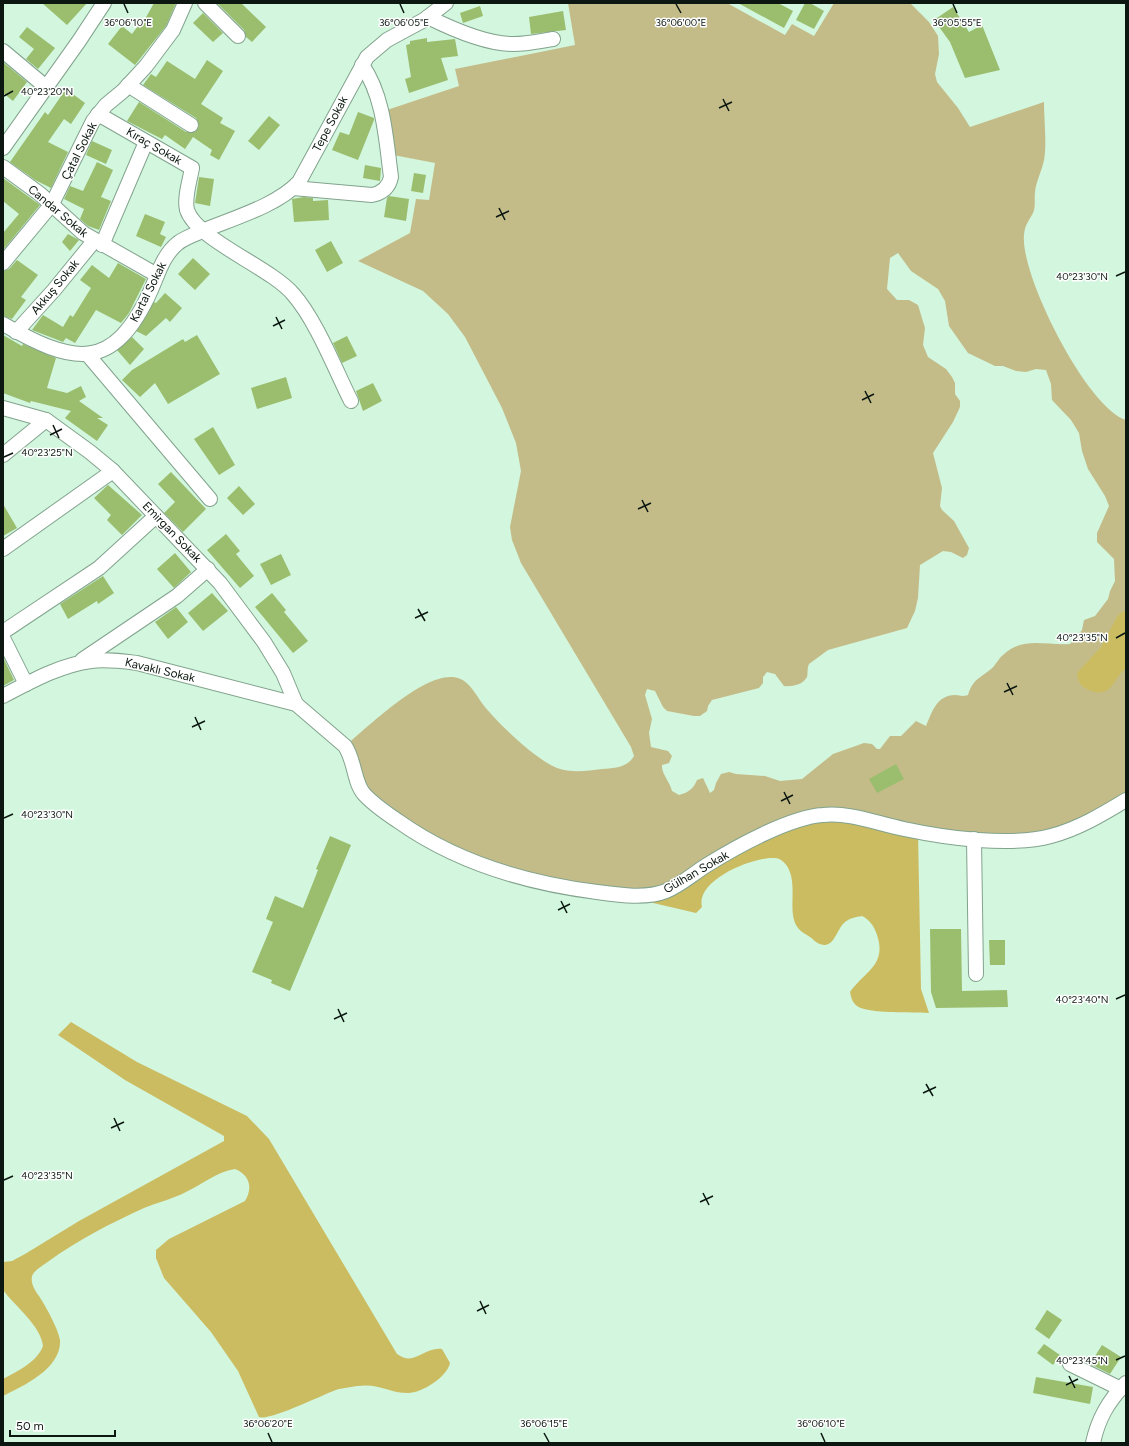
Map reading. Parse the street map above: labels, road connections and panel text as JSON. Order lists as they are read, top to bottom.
{
  "streets": {
    "street": [
      "Tepe Sokak",
      "Kıraç Sokak",
      "Çatal Sokak",
      "Candar Sokak",
      "Akkuş Sokak",
      "Kartal Sokak",
      "Emirgan Sokak",
      "Kavaklı Sokak",
      "Gülhan Sokak"
    ]
  },
  "crossings": [
    ["Tepe Sokak", "Kıraç Sokak"],
    ["Tepe Sokak", "Kartal Sokak"],
    ["Kıraç Sokak", "Çatal Sokak"],
    ["Kıraç Sokak", "Akkuş Sokak"],
    ["Kıraç Sokak", "Kartal Sokak"],
    ["Çatal Sokak", "Candar Sokak"],
    ["Candar Sokak", "Akkuş Sokak"],
    ["Candar Sokak", "Kartal Sokak"],
    ["Akkuş Sokak", "Kartal Sokak"],
    ["Emirgan Sokak", "Kavaklı Sokak"],
    ["Emirgan Sokak", "Gülhan Sokak"],
    ["Kavaklı Sokak", "Gülhan Sokak"]
  ],
  "scale_bar": "50 m",
  "coordinates": [
    "36°06'00\"E",
    "36°06'10\"E",
    "36°06'05\"E",
    "36°05'55\"E",
    "40°23'20\"N",
    "40°23'30\"N",
    "40°23'25\"N",
    "40°23'35\"N",
    "40°23'40\"N",
    "40°23'45\"N",
    "36°06'20\"E",
    "36°06'15\"E"
  ]
}
